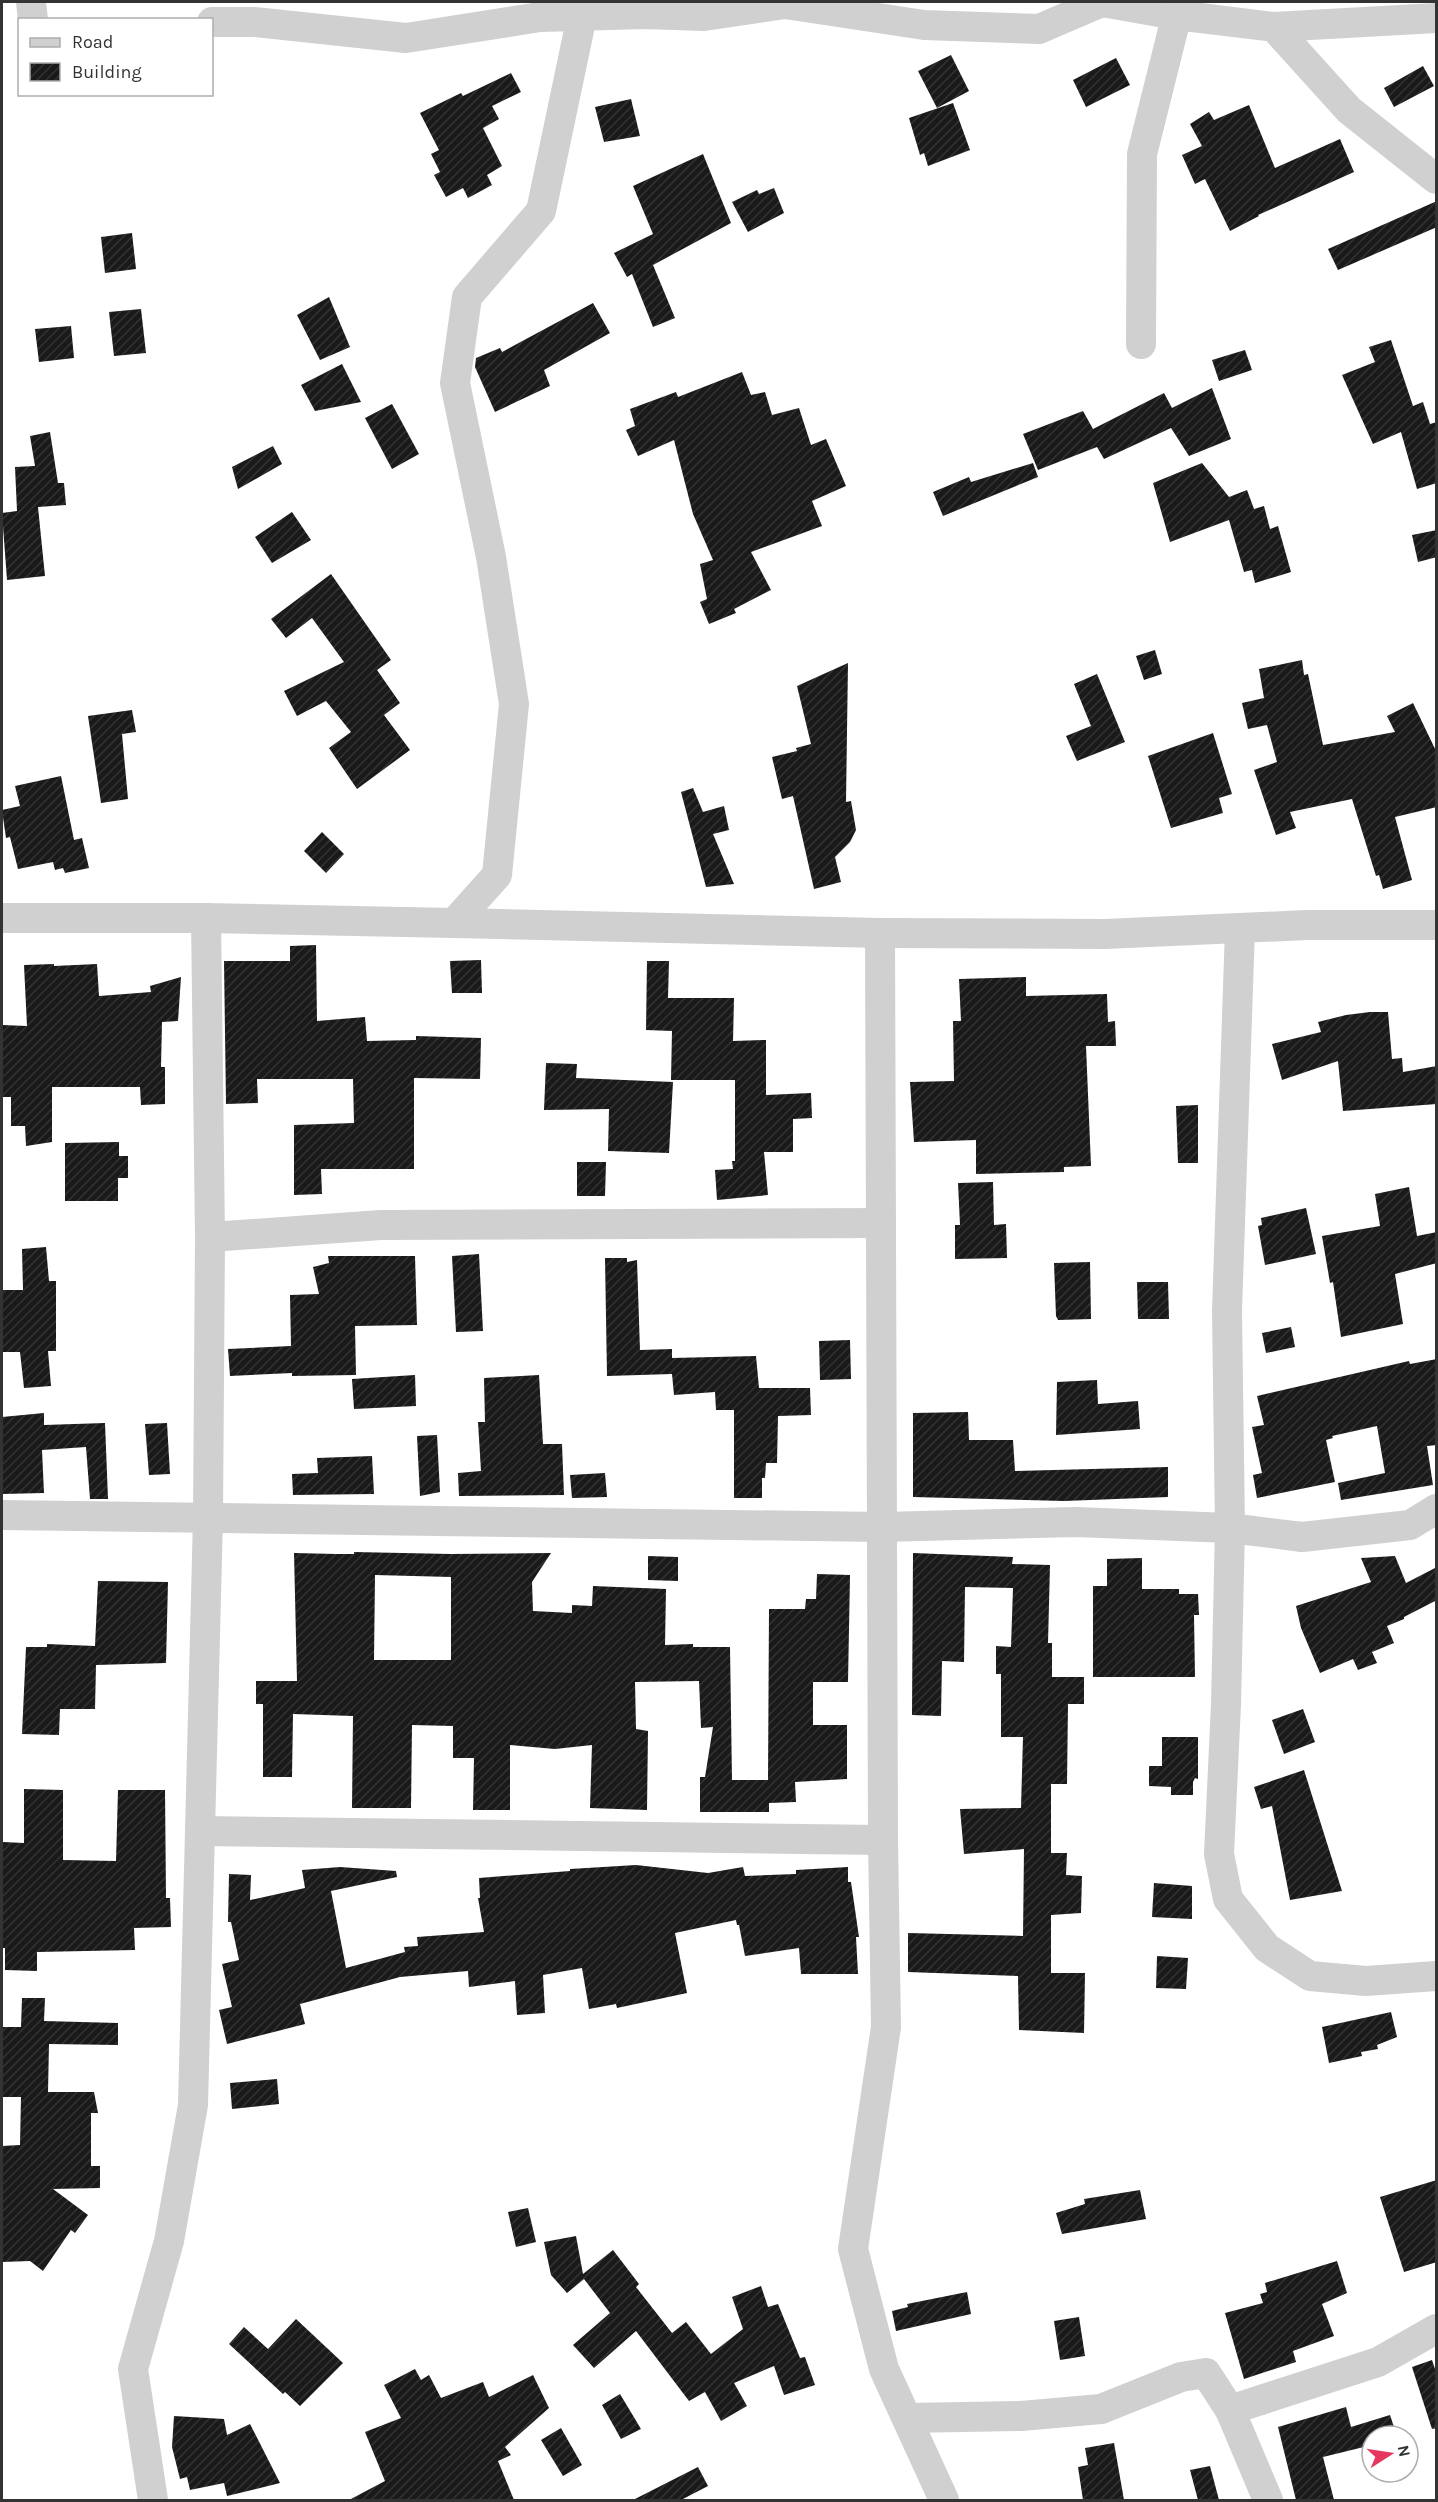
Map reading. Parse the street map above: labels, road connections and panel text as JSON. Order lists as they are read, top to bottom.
{
  "legend": ["Road", "Building"],
  "north": "right"
}
